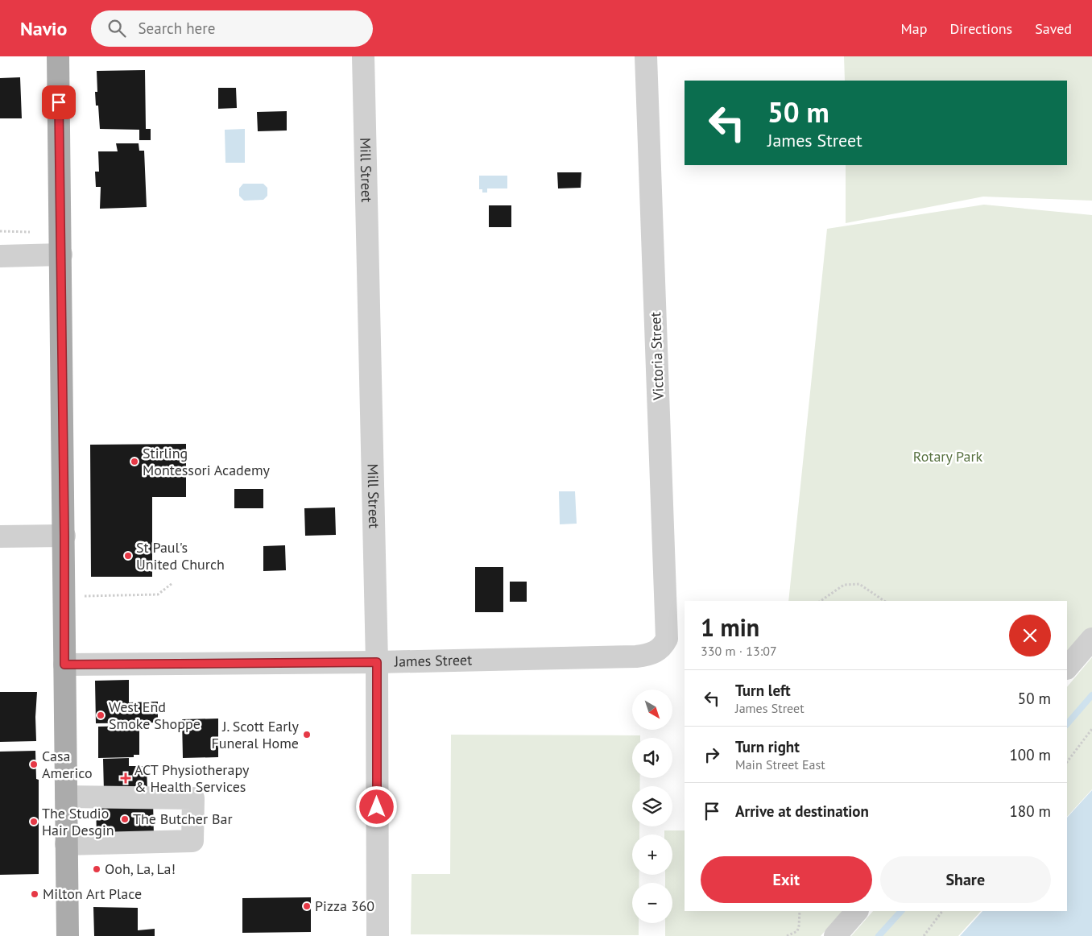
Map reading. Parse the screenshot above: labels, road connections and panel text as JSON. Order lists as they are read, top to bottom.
{
  "streets": {
    "street": ["Mill Street", "Victoria Street", "James Street"]
  },
  "crossings": [
    ["Mill Street", "James Street"],
    ["Victoria Street", "James Street"]
  ],
  "parks": ["Rotary Park"],
  "places": {
    "other": [
      "Stirling Montessori Academy",
      "St Paul's United Church",
      "West End Smoke Shoppe",
      "J. Scott Early Funeral Home",
      "Casa Americo",
      "The Butcher Bar",
      "The Studio Hair Desgin",
      "Ooh, La, La!",
      "Milton Art Place",
      "Pizza 360"
    ],
    "health": ["ACT Physiotherapy & Health Services"]
  },
  "north": "bottom right",
  "page": {
    "header": "Navio",
    "search": "Search here",
    "nav": ["Map", "Directions", "Saved"],
    "turn": ["50 m", "James Street"],
    "heading": ["1 min", "330 m · 13:07"],
    "list": [
      {
        "name": "Turn left",
        "note": "James Street",
        "value": "50 m"
      },
      {
        "name": "Turn right",
        "note": "Main Street East",
        "value": "100 m"
      },
      {
        "name": "Arrive at destination",
        "value": "180 m"
      }
    ],
    "map_buttons": ["+", "−"],
    "buttons": ["Exit", "Share"]
  }
}
